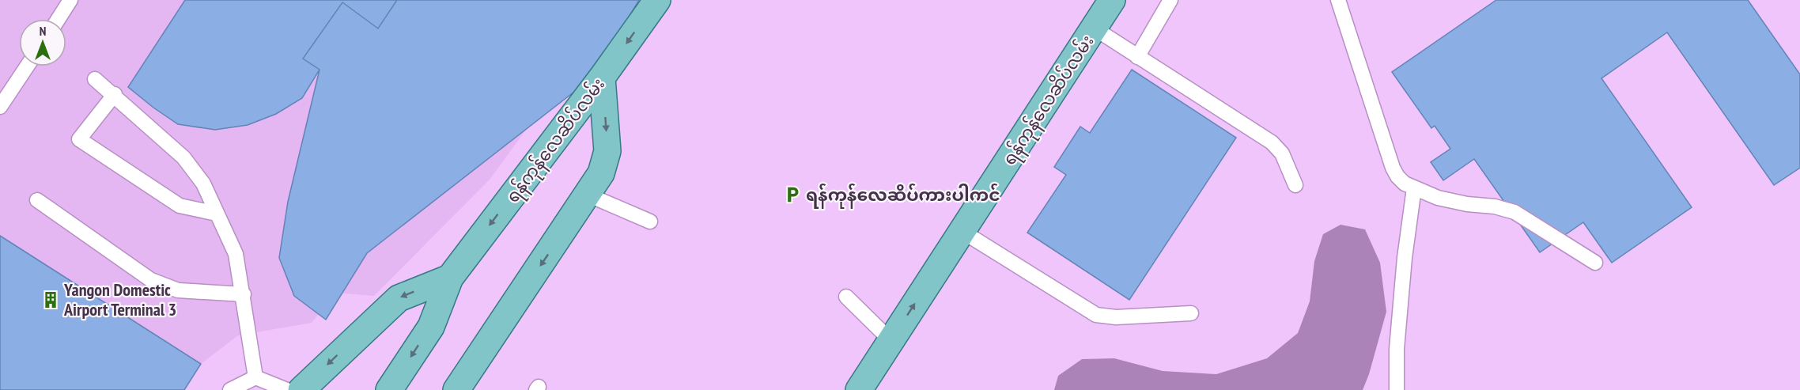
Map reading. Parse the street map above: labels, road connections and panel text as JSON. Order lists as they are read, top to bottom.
{
  "streets": {
    "main road": ["ရန်ကုန်လေဆိပ်လမ်း"]
  },
  "places": {
    "parking": ["ရန်ကုန်လေဆိပ်ကားပါကင်"],
    "building": ["Yangon Domestic Airport Terminal 3"]
  },
  "north": "top"
}
